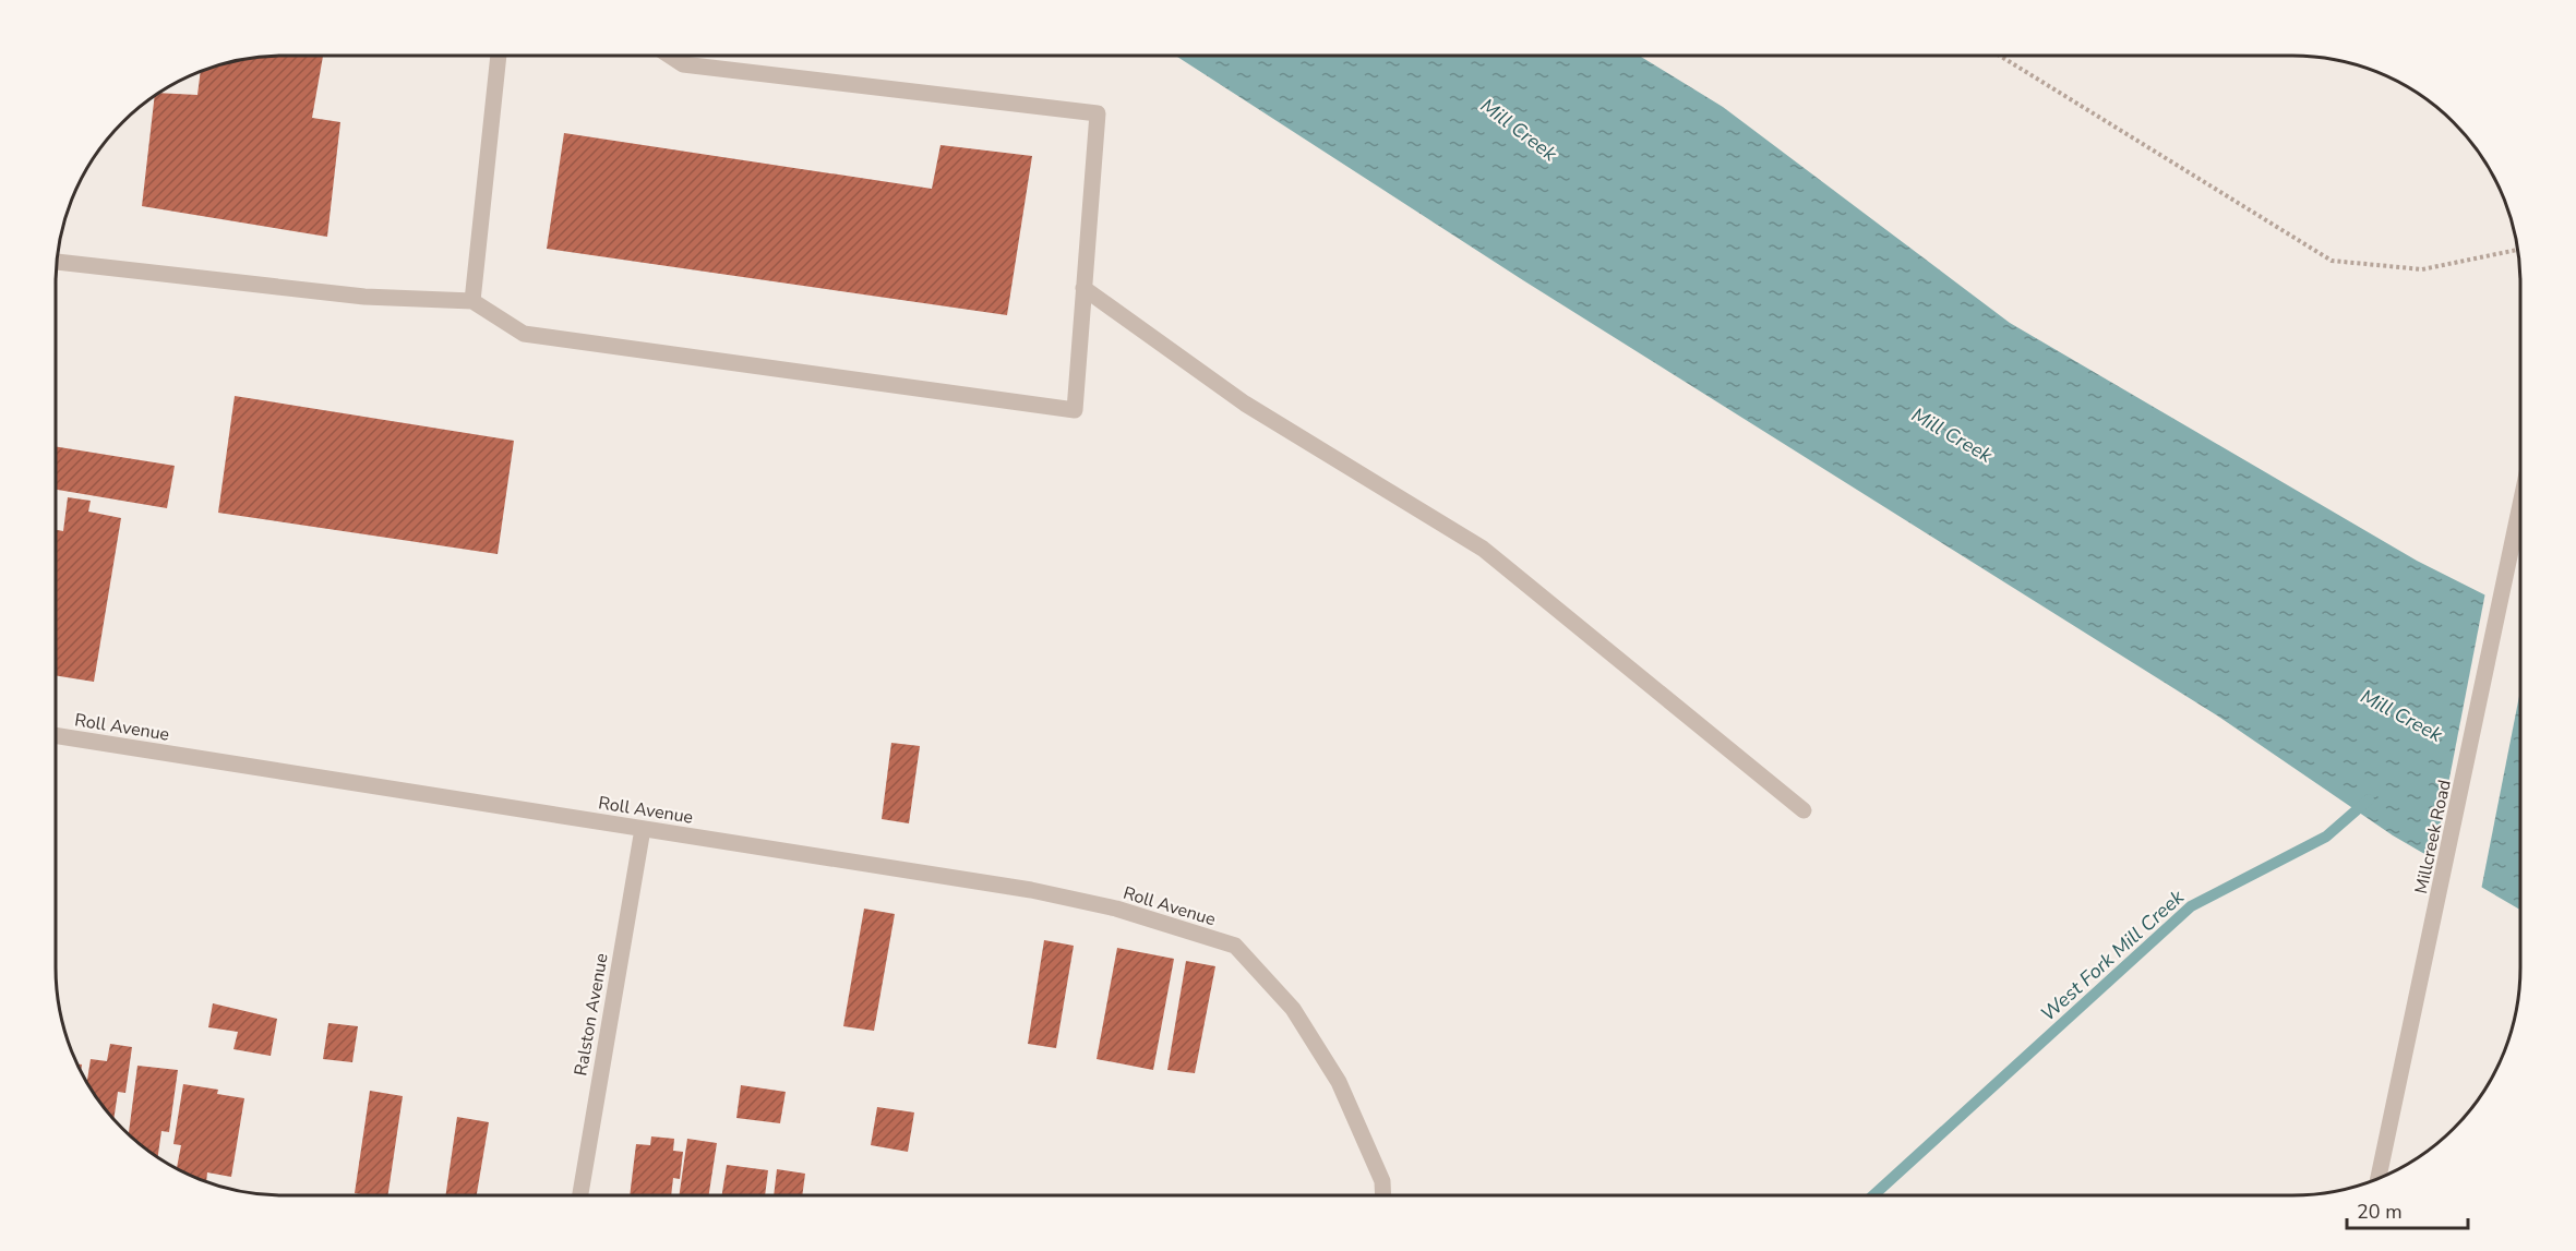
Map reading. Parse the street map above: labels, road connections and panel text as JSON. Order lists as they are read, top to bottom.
{
  "streets": {
    "street": ["Roll Avenue", "Millcreek Road", "Ralston Avenue"]
  },
  "crossings": [
    ["Roll Avenue", "Ralston Avenue"]
  ],
  "water": ["Mill Creek", "West Fork Mill Creek"],
  "scale_bar": "20 m"
}
